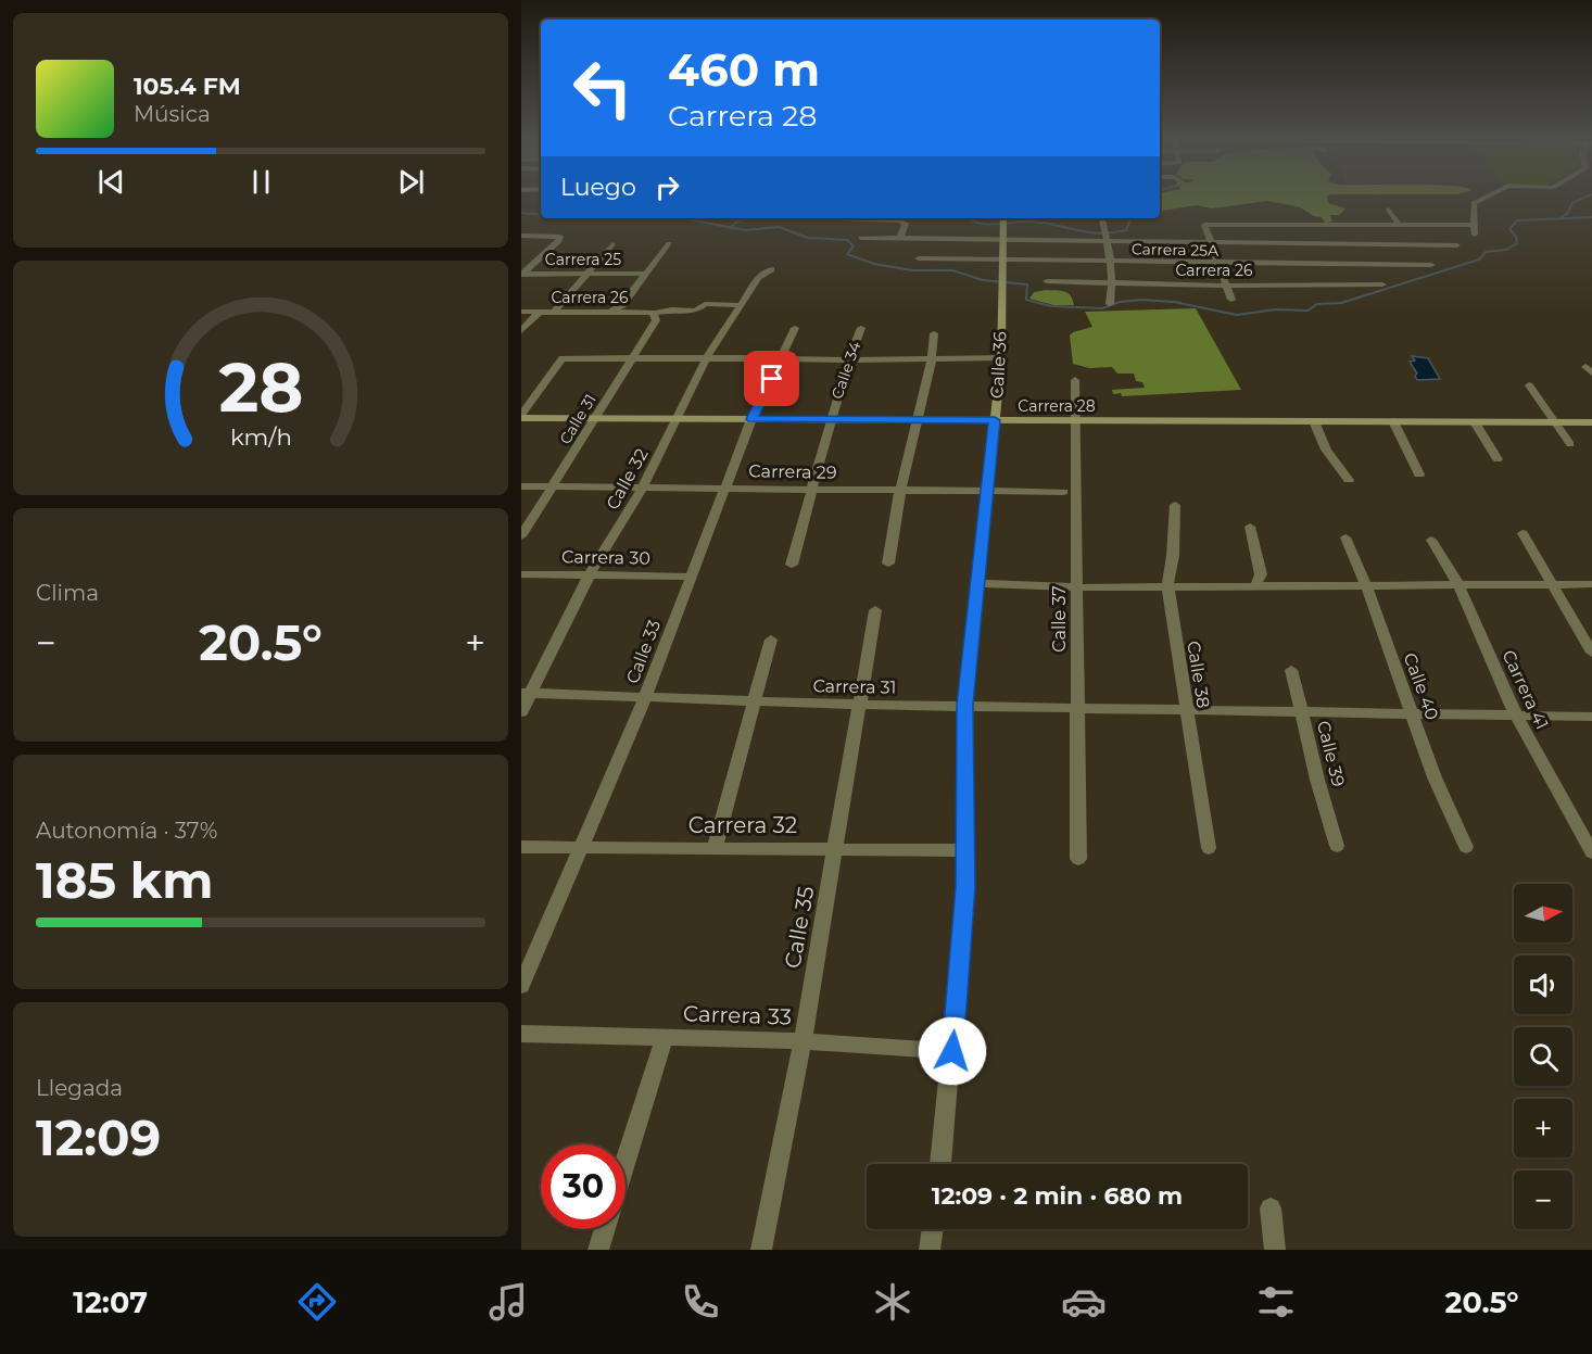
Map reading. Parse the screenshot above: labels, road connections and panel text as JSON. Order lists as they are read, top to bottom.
{
  "streets": {
    "street": [
      "Carrera 25A",
      "Carrera 25",
      "Carrera 26",
      "Calle 36",
      "Calle 34",
      "Carrera 28",
      "Calle 31",
      "Carrera 29",
      "Calle 32",
      "Carrera 30",
      "Calle 37",
      "Calle 33",
      "Calle 38",
      "Carrera 31",
      "Calle 40",
      "Carrera 41",
      "Calle 39",
      "Carrera 32",
      "Calle 35",
      "Carrera 33"
    ]
  },
  "crossings": [
    ["Carrera 25A", "Calle 36"],
    ["Carrera 26", "Calle 31"],
    ["Carrera 26", "Calle 32"],
    ["Calle 36", "Carrera 28"],
    ["Calle 36", "Carrera 29"],
    ["Calle 36", "Carrera 31"],
    ["Calle 36", "Carrera 32"],
    ["Calle 36", "Carrera 33"],
    ["Calle 34", "Carrera 28"],
    ["Calle 34", "Carrera 29"],
    ["Carrera 28", "Calle 31"],
    ["Carrera 28", "Calle 32"],
    ["Carrera 28", "Calle 37"],
    ["Carrera 28", "Calle 33"],
    ["Calle 31", "Carrera 29"],
    ["Carrera 29", "Calle 32"],
    ["Carrera 29", "Calle 33"],
    ["Calle 32", "Carrera 30"],
    ["Calle 32", "Carrera 31"],
    ["Carrera 30", "Calle 33"],
    ["Calle 37", "Carrera 31"],
    ["Calle 33", "Carrera 31"],
    ["Calle 33", "Carrera 32"],
    ["Calle 38", "Carrera 31"],
    ["Carrera 31", "Calle 40"],
    ["Carrera 31", "Carrera 41"],
    ["Carrera 31", "Calle 39"],
    ["Carrera 31", "Calle 35"],
    ["Carrera 32", "Calle 35"],
    ["Calle 35", "Carrera 33"]
  ],
  "north": "right",
  "page": {
    "turn": ["460 m", "Carrera 28"],
    "song": ["105.4 FM", "Música"],
    "then": "Luego",
    "tile": [
      "Clima",
      ["Autonomía · 37%", "185 km"],
      ["Llegada", "12:09"]
    ],
    "heat": ["−", "20.5°", "+"],
    "map_buttons": ["+", "−"],
    "limit": "30",
    "trip": "12:09 · 2 min · 680 m",
    "tabs": ["12:07", "20.5°"],
    "gauge": ["28", "km/h"]
  }
}
